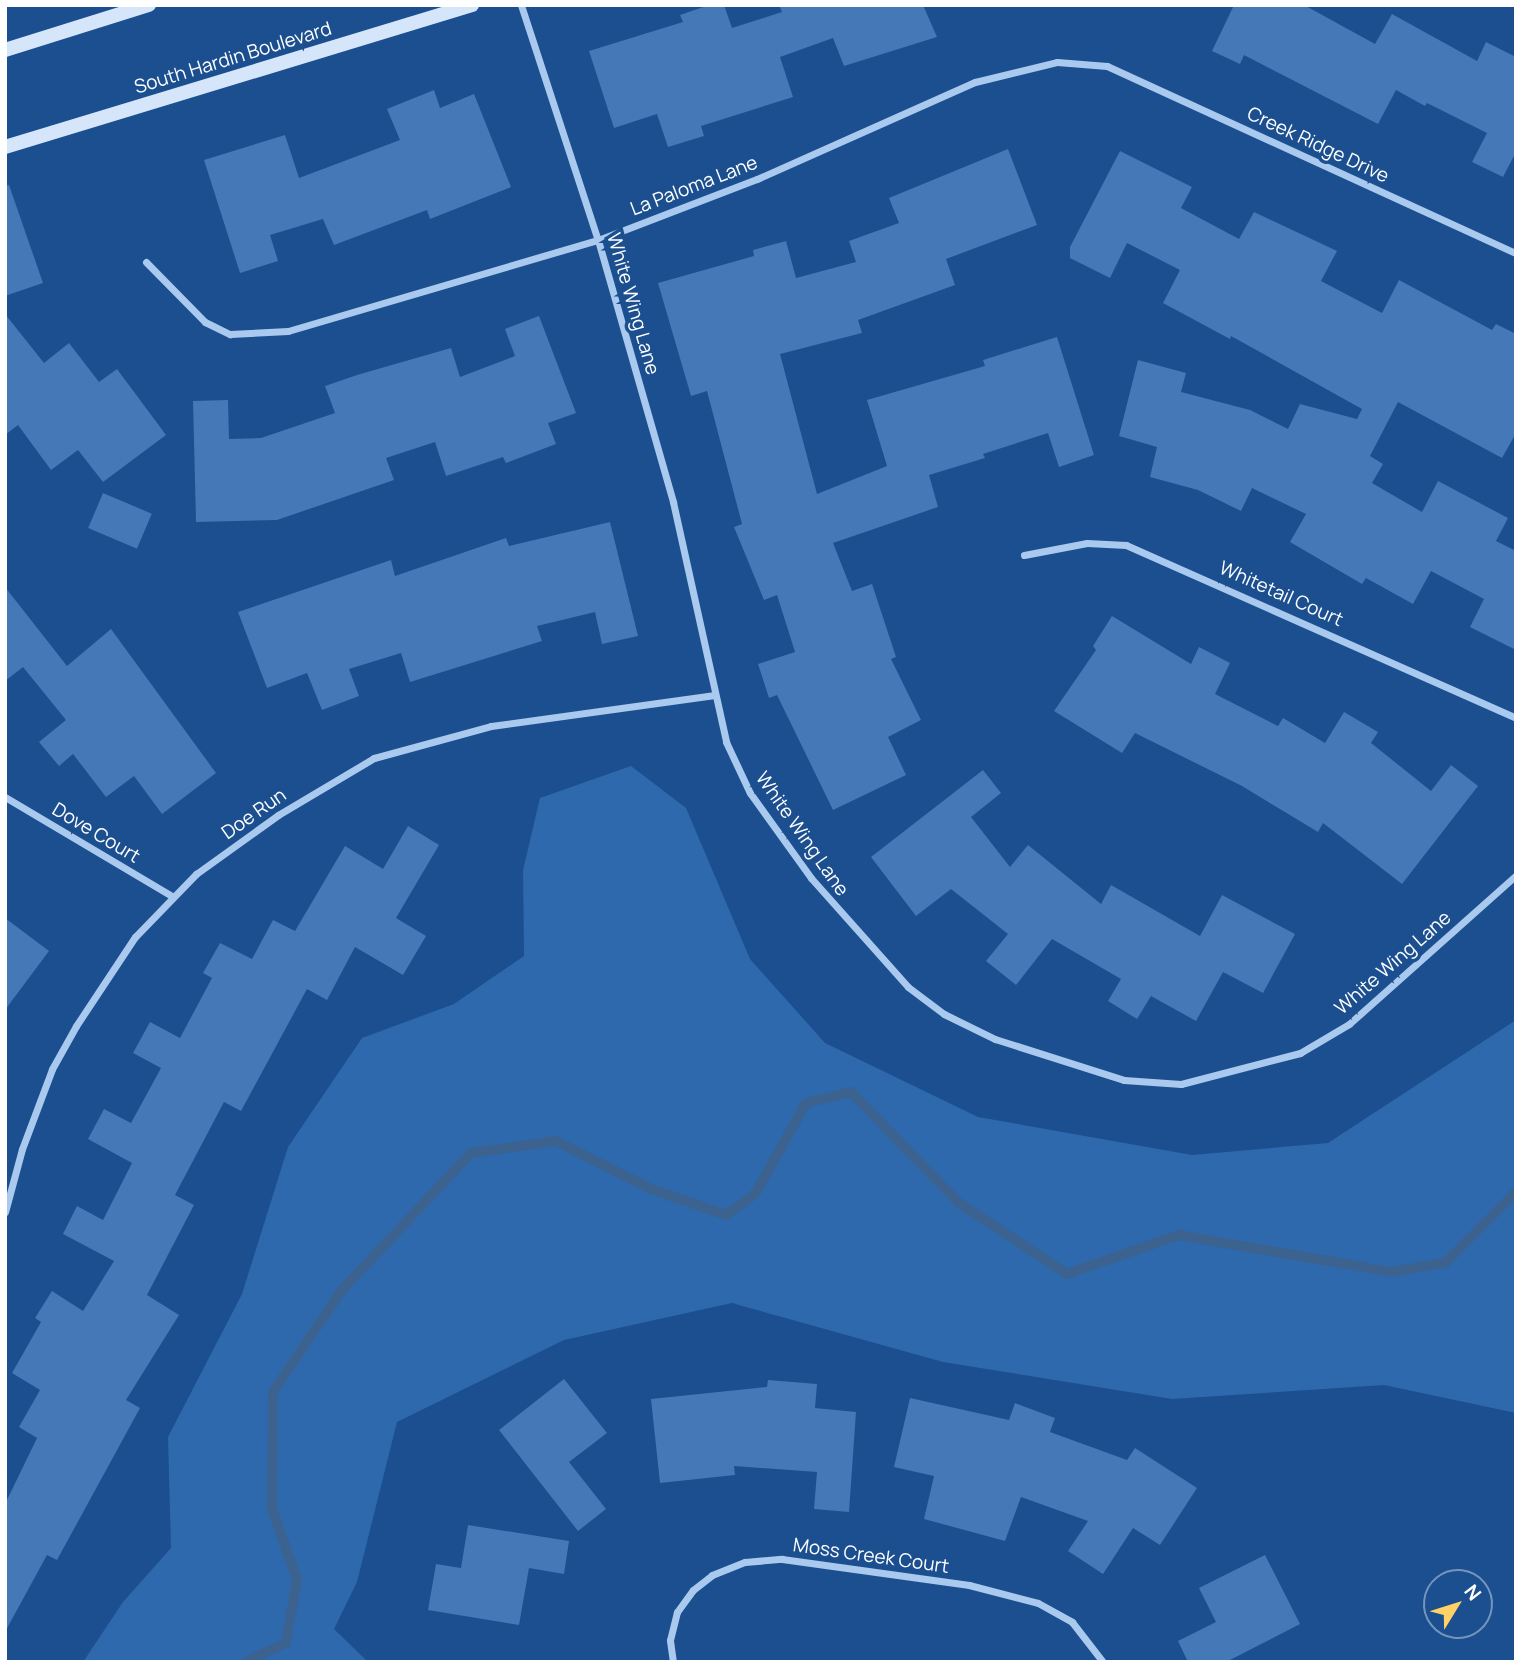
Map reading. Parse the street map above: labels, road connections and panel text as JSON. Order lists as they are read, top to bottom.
{
  "streets": {
    "main road": ["South Hardin Boulevard"],
    "street": [
      "Creek Ridge Drive",
      "La Paloma Lane",
      "White Wing Lane",
      "Whitetail Court",
      "Doe Run",
      "Dove Court",
      "Moss Creek Court"
    ]
  },
  "crossings": [
    ["Creek Ridge Drive", "La Paloma Lane"],
    ["La Paloma Lane", "White Wing Lane"],
    ["White Wing Lane", "Doe Run"],
    ["Doe Run", "Dove Court"]
  ],
  "north": "top right"
}
